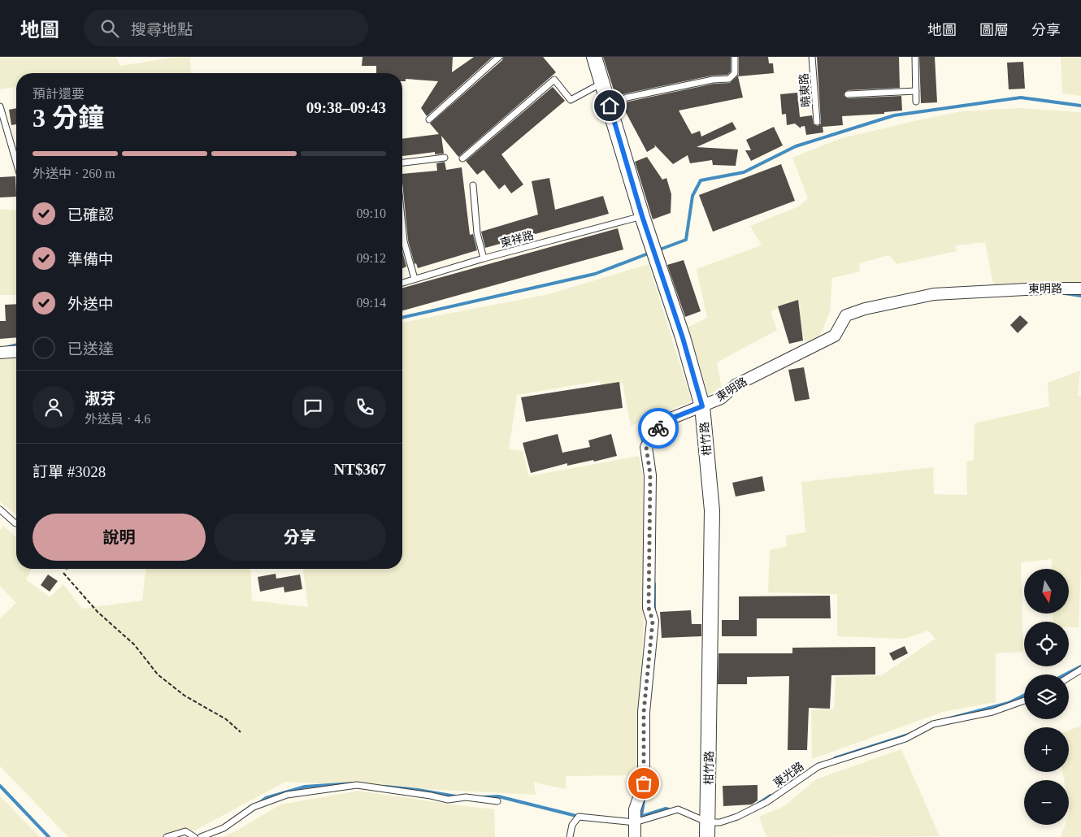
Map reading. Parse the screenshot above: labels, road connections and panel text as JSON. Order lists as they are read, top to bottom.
{
  "streets": {
    "street": ["東明路", "柑竹路"],
    "lane": ["曉東路", "東祥路", "東光路"]
  },
  "crossings": [
    ["東祥路", "柑竹路"],
    ["東明路", "柑竹路"],
    ["柑竹路", "東光路"]
  ],
  "north": "bottom",
  "page": {
    "header": "地圖",
    "search": "搜尋地點",
    "nav": ["地圖", "圖層", "分享"],
    "heading": ["3 分鐘", "預計還要", "09:38–09:43"],
    "panel": [
      "淑芬",
      "外送員 · 4.6",
      "訂單 #3028",
      "NT$367"
    ],
    "bar": "外送中 · 260 m",
    "list": [
      ["已確認", "09:10"],
      ["準備中", "09:12"],
      ["外送中", "09:14"],
      "已送達"
    ],
    "buttons": ["說明", "分享"],
    "map_buttons": ["+", "−"]
  }
}
